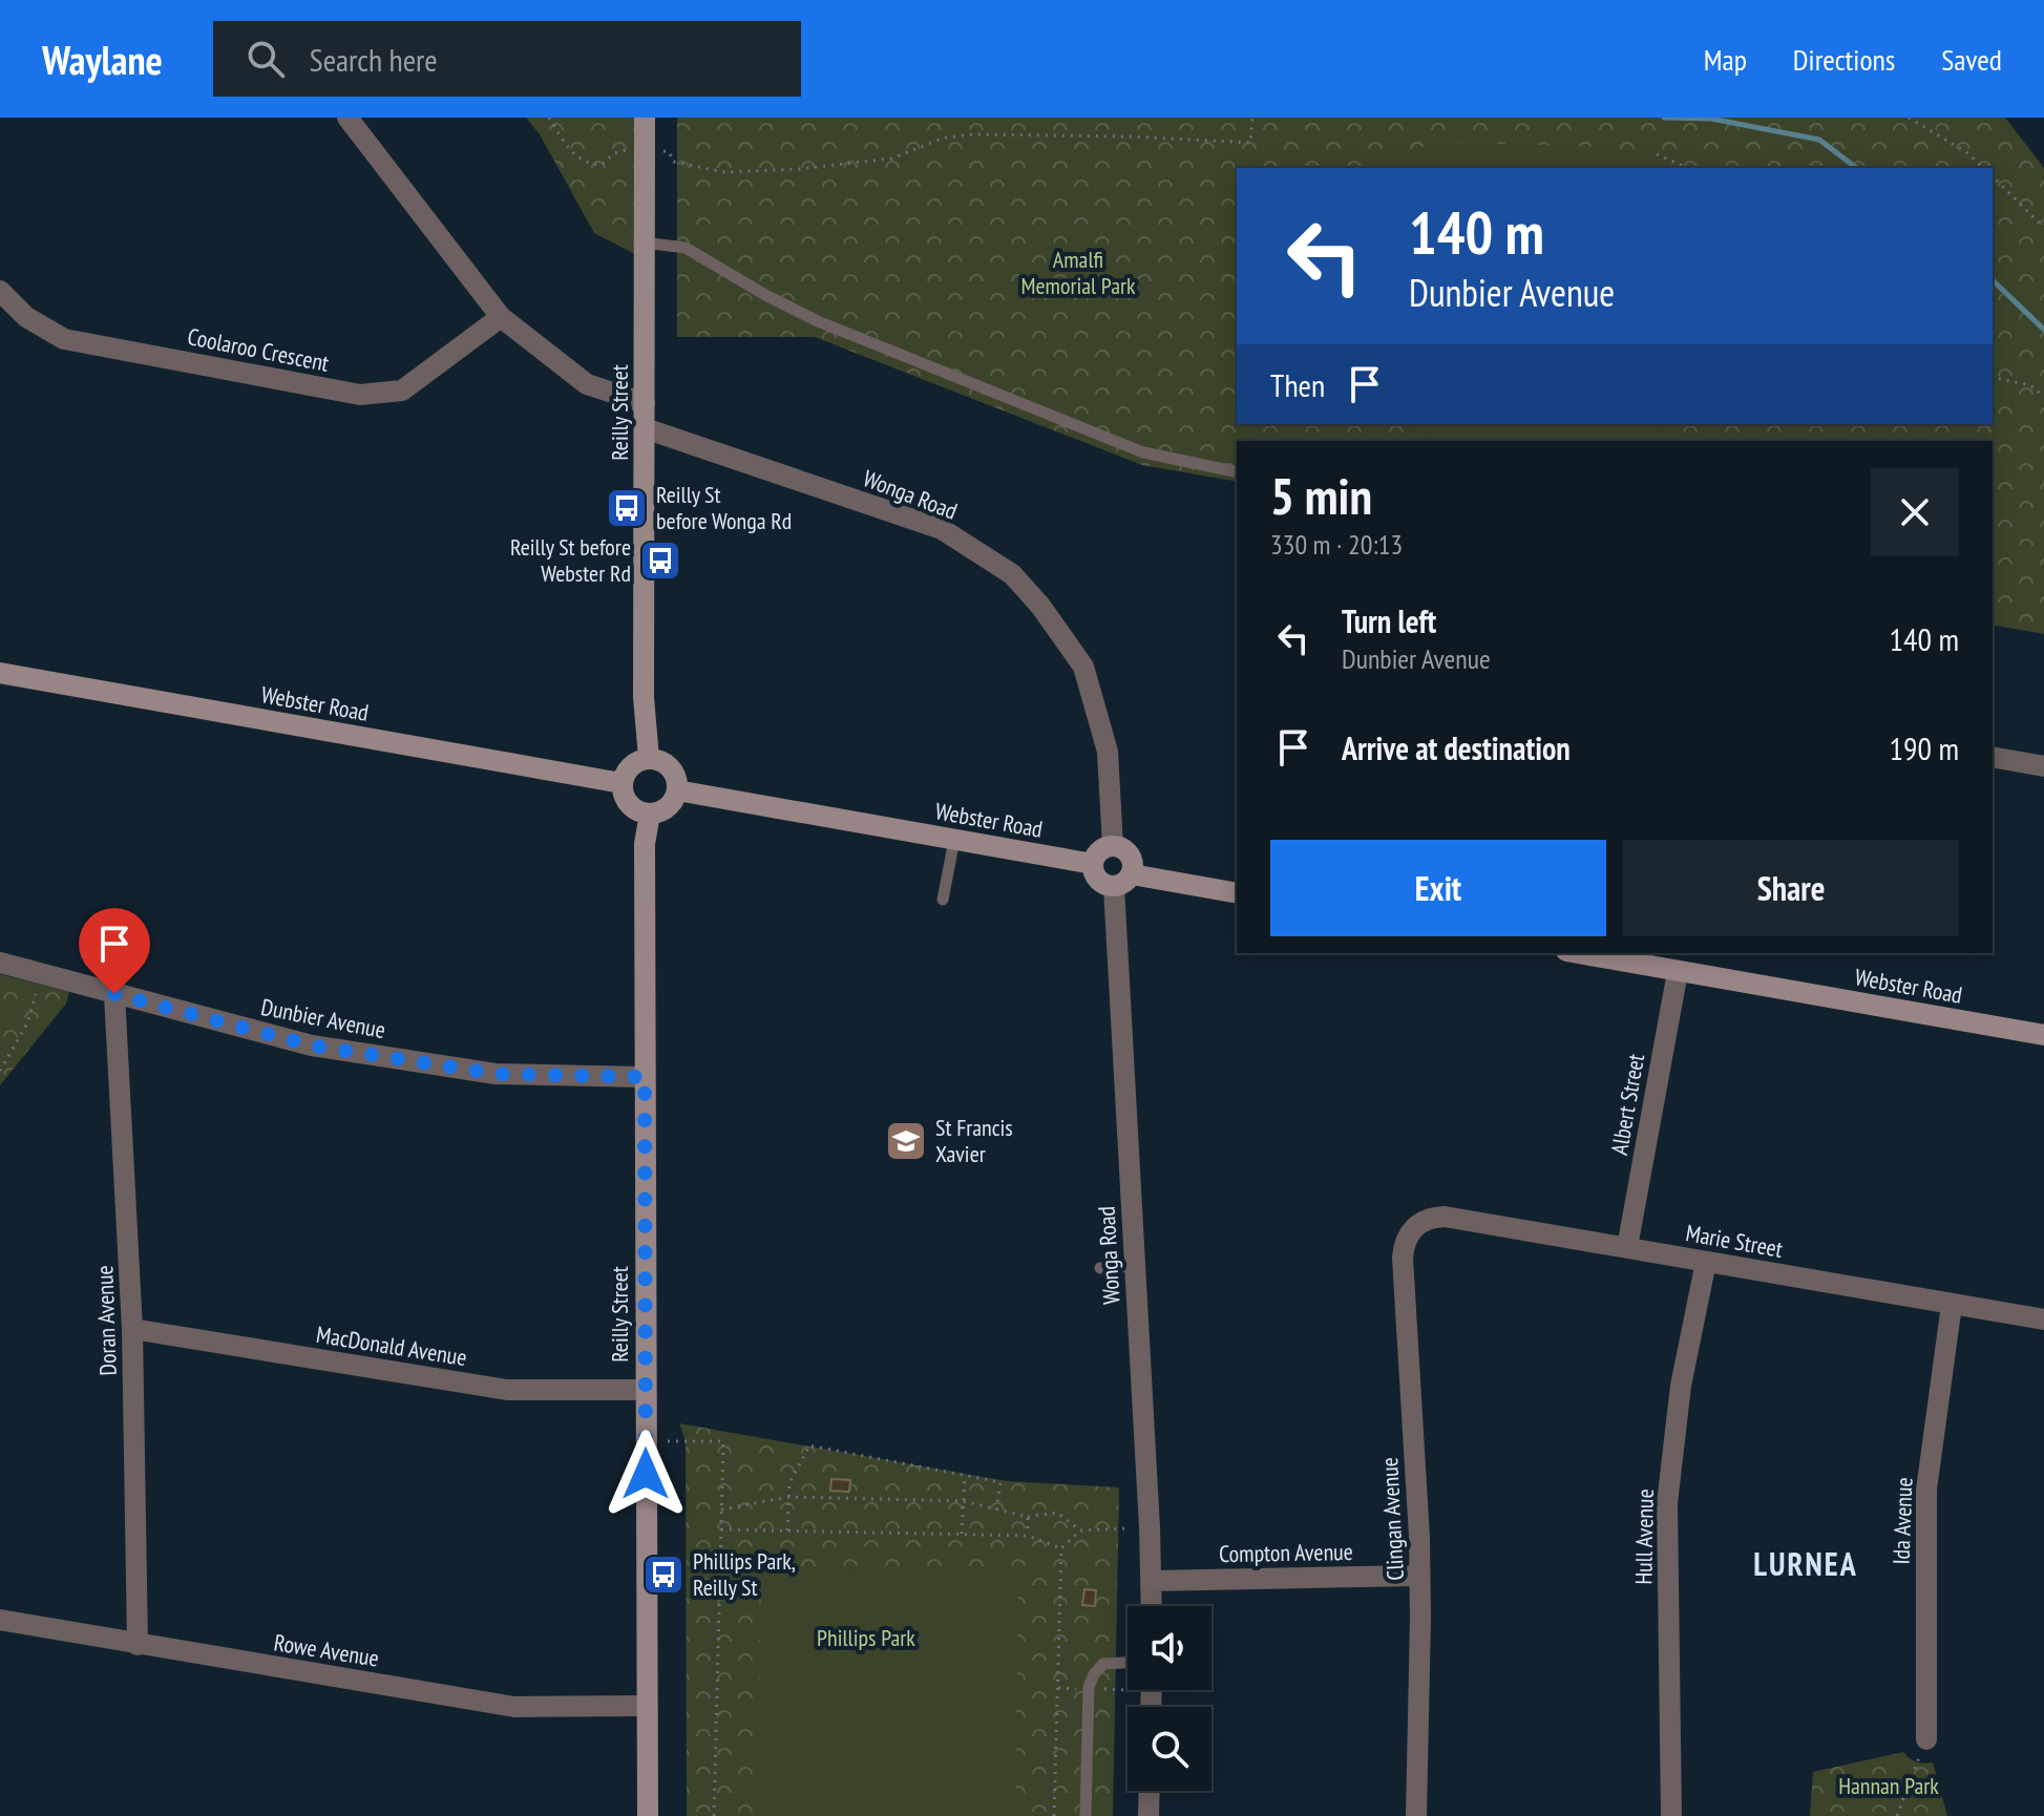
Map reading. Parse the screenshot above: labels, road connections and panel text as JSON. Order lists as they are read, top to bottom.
{
  "streets": {
    "main road": ["Reilly Street", "Webster Road"],
    "street": [
      "Coolaroo Crescent",
      "Wonga Road",
      "Dunbier Avenue",
      "Albert Street",
      "Marie Street",
      "Doran Avenue",
      "MacDonald Avenue",
      "Clingan Avenue",
      "Ida Avenue",
      "Hull Avenue",
      "Compton Avenue",
      "Rowe Avenue"
    ]
  },
  "crossings": [
    ["Reilly Street", "Wonga Road"],
    ["Reilly Street", "Webster Road"],
    ["Reilly Street", "Dunbier Avenue"],
    ["Reilly Street", "MacDonald Avenue"],
    ["Reilly Street", "Rowe Avenue"],
    ["Wonga Road", "Webster Road"],
    ["Wonga Road", "Compton Avenue"],
    ["Webster Road", "Albert Street"],
    ["Dunbier Avenue", "Doran Avenue"],
    ["Albert Street", "Marie Street"],
    ["Marie Street", "Clingan Avenue"],
    ["Marie Street", "Ida Avenue"],
    ["Marie Street", "Hull Avenue"],
    ["Doran Avenue", "MacDonald Avenue"],
    ["Doran Avenue", "Rowe Avenue"],
    ["Clingan Avenue", "Compton Avenue"]
  ],
  "districts": ["LURNEA"],
  "parks": ["Amalfi Memorial Park", "Phillips Park", "Hannan Park"],
  "places": {
    "bus stop": ["Reilly St before Wonga Rd", "Reilly St before Webster Rd", "Phillips Park, Reilly St"],
    "school or university": ["St Francis Xavier"]
  },
  "page": {
    "header": "Waylane",
    "search": "Search here",
    "nav": ["Map", "Directions", "Saved"],
    "turn": ["140 m", "Dunbier Avenue"],
    "then": "Then",
    "heading": ["5 min", "330 m · 20:13"],
    "list": [
      {
        "name": "Turn left",
        "note": "Dunbier Avenue",
        "value": "140 m"
      },
      {
        "name": "Arrive at destination",
        "value": "190 m"
      }
    ],
    "buttons": ["Exit", "Share"]
  }
}
